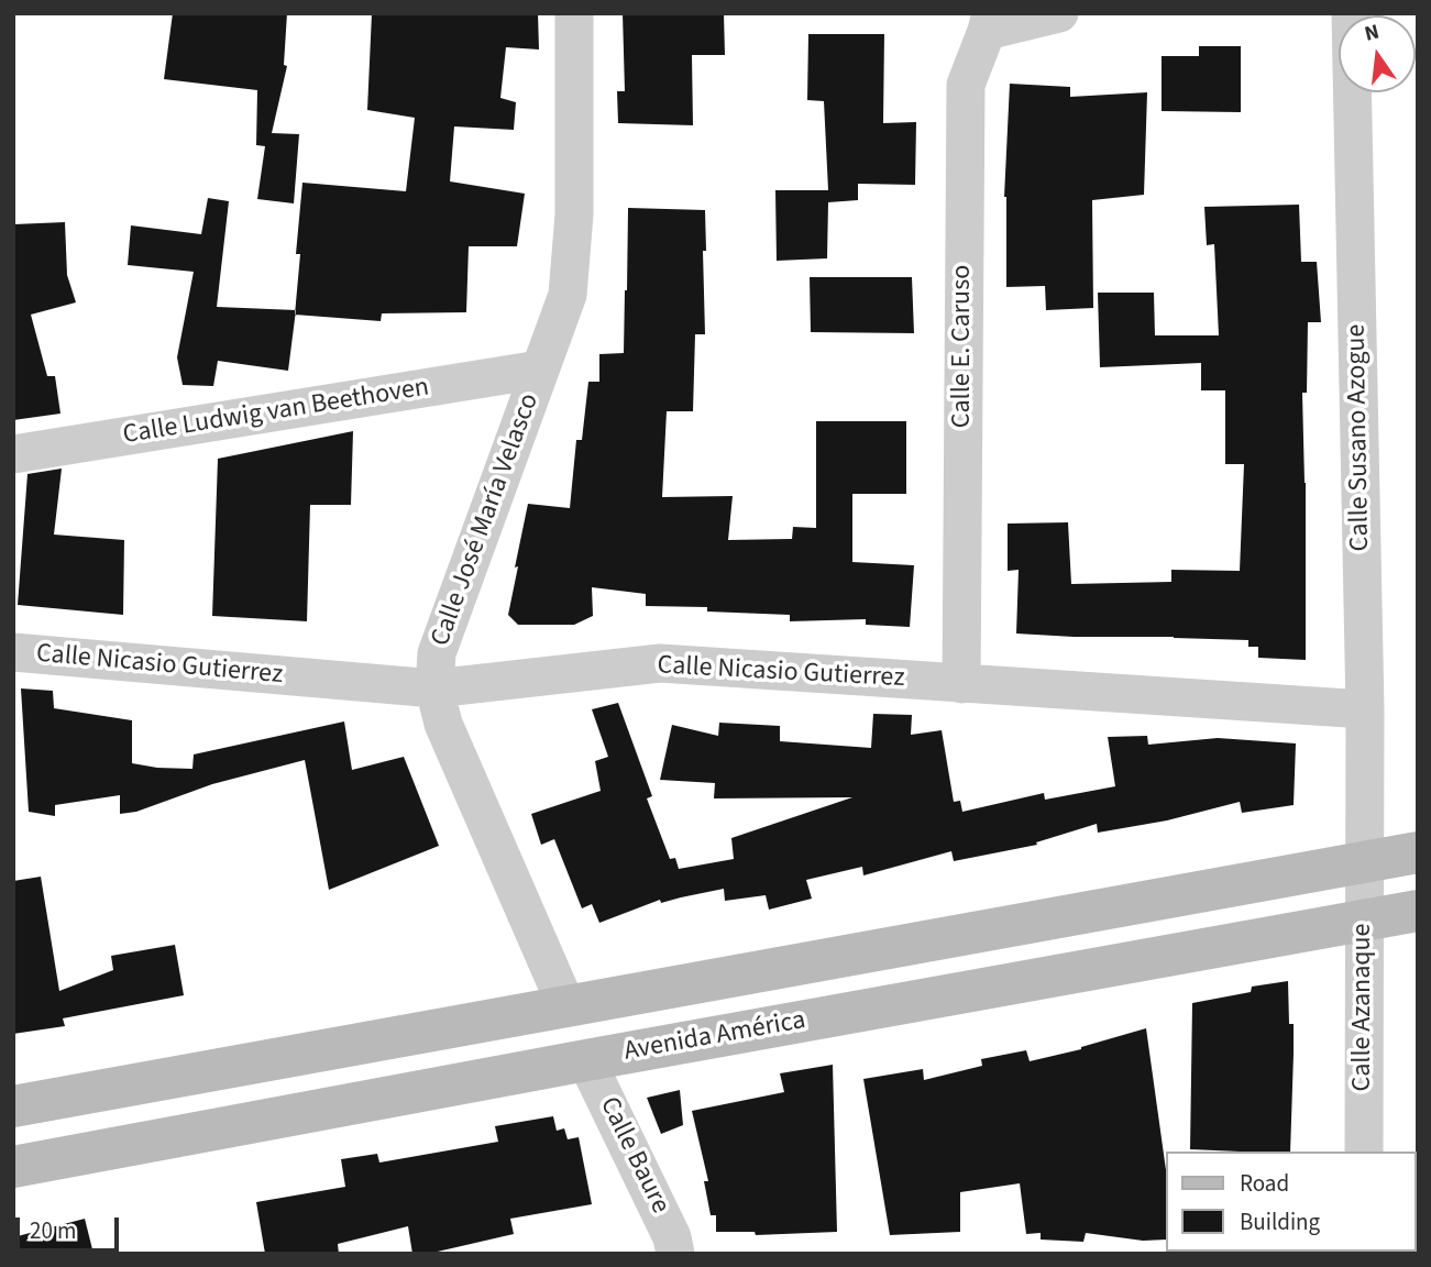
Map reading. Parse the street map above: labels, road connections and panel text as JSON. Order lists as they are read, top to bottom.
{
  "streets": {
    "main road": ["Avenida América"],
    "street": [
      "Calle E. Caruso",
      "Calle Ludwig van Beethoven",
      "Calle Susano Azogue",
      "Calle José María Velasco",
      "Calle Nicasio Gutierrez",
      "Calle Azanaque",
      "Calle Baure"
    ]
  },
  "crossings": [
    ["Calle E. Caruso", "Calle Nicasio Gutierrez"],
    ["Calle Ludwig van Beethoven", "Calle José María Velasco"],
    ["Calle Susano Azogue", "Calle Nicasio Gutierrez"],
    ["Calle Susano Azogue", "Calle Azanaque"],
    ["Calle Susano Azogue", "Avenida América"],
    ["Calle José María Velasco", "Calle Nicasio Gutierrez"],
    ["Calle José María Velasco", "Avenida América"],
    ["Calle Azanaque", "Avenida América"],
    ["Avenida América", "Calle Baure"]
  ],
  "legend": ["Road", "Building"],
  "scale_bar": "20 m",
  "north": "top"
}
